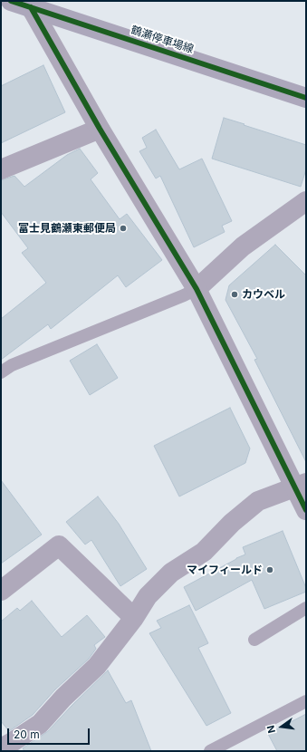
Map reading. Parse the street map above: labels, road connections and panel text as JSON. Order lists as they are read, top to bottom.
{
  "streets": {
    "main road": ["鶴瀬停車場線"]
  },
  "places": ["富士見鶴瀬東郵便局", "カウベル", "マイフィールド"],
  "scale_bar": "20 m",
  "north": "left"
}
